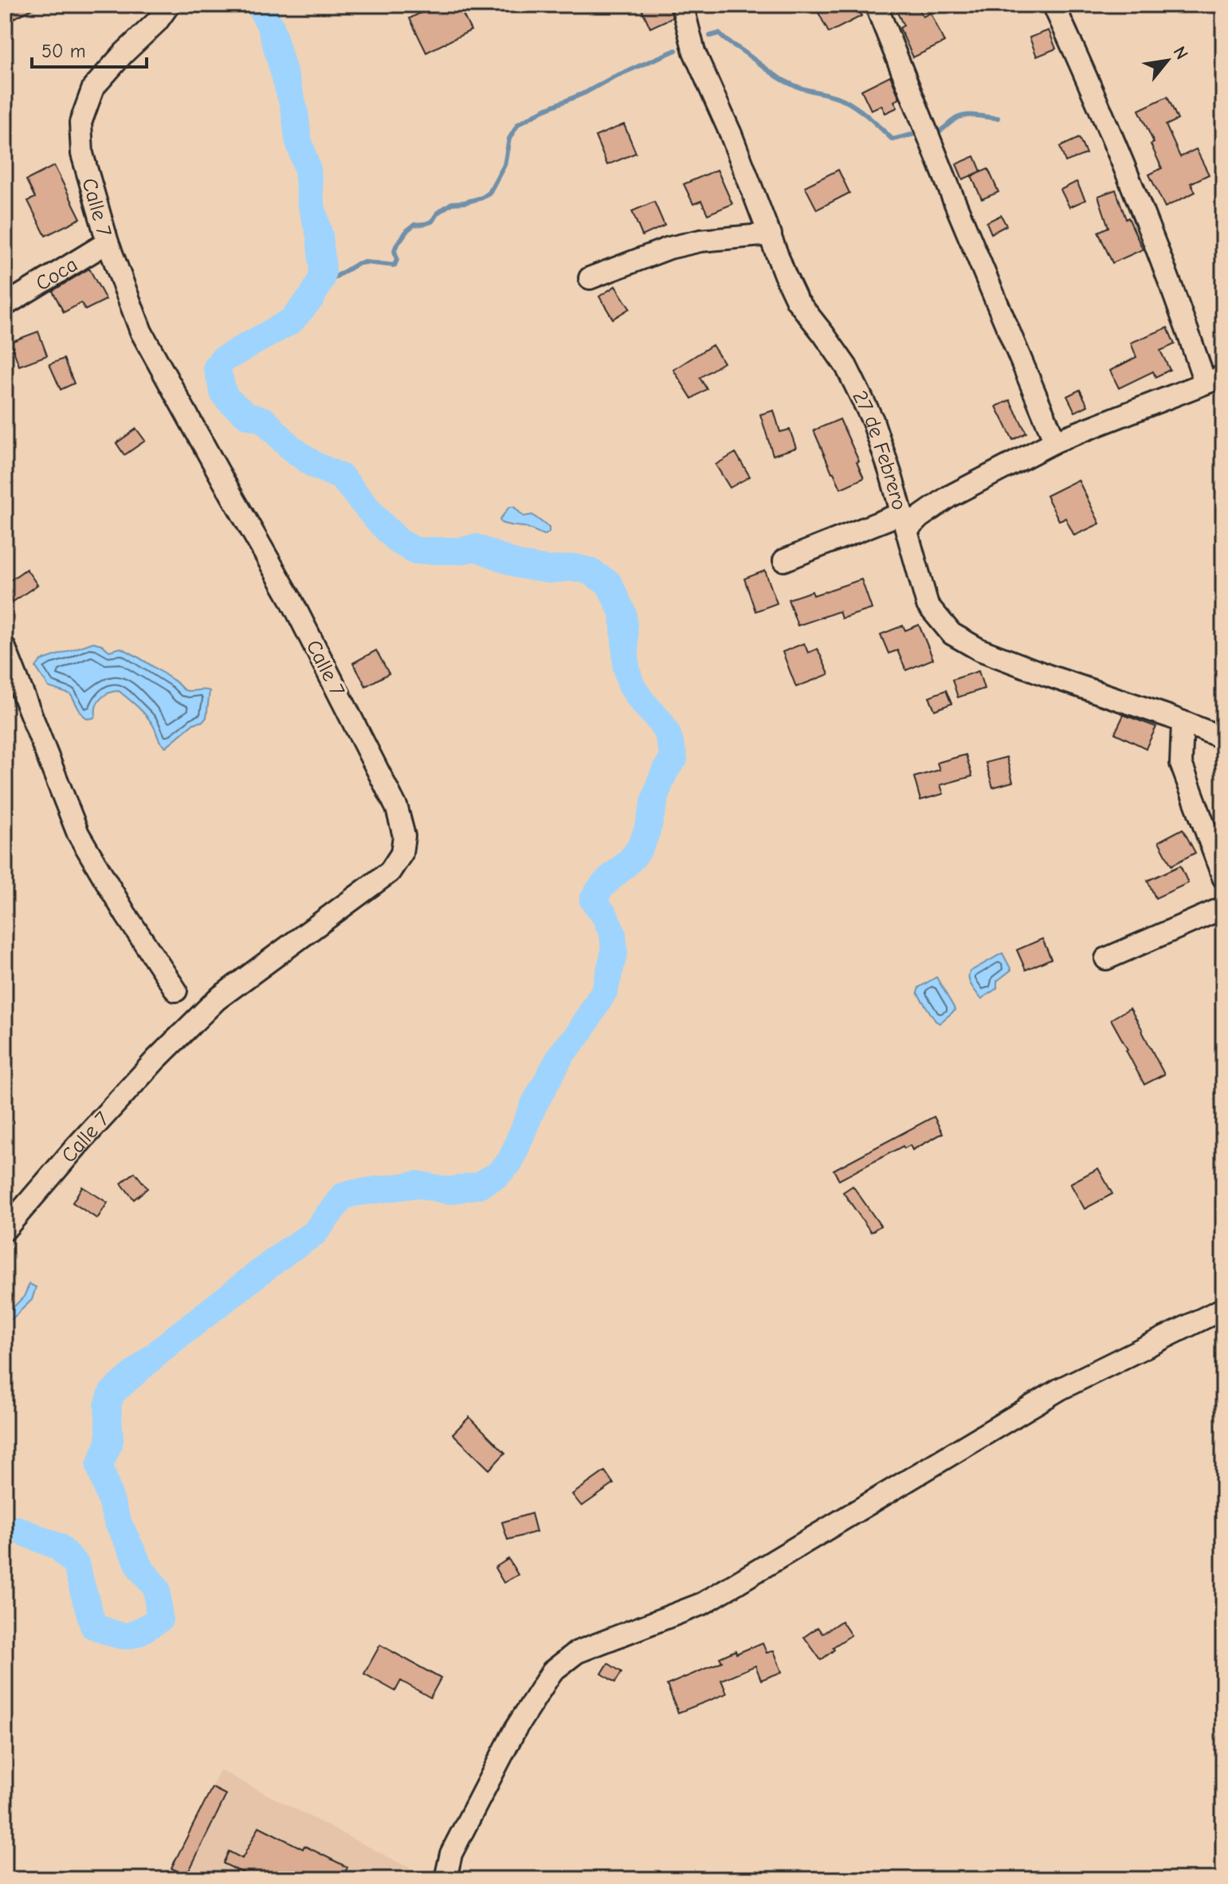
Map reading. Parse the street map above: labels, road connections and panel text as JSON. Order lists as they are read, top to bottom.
{
  "streets": {
    "street": ["Calle 7", "Coca", "27 de Febrero"]
  },
  "crossings": [
    ["Calle 7", "Coca"]
  ],
  "scale_bar": "50 m",
  "north": "top right"
}
